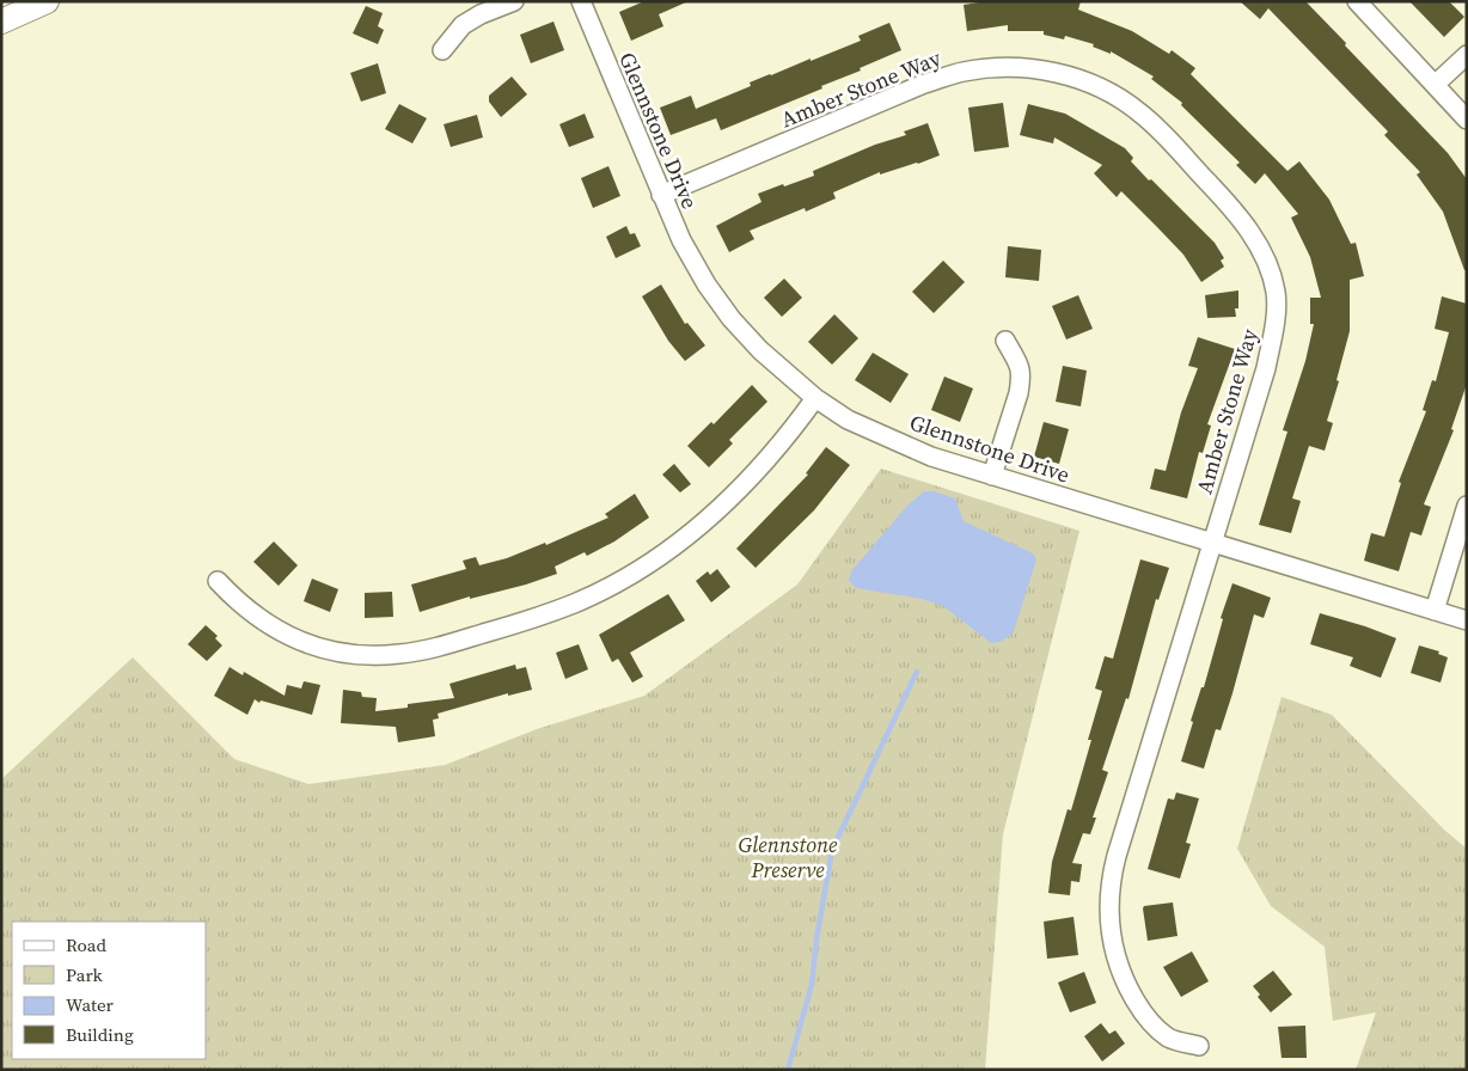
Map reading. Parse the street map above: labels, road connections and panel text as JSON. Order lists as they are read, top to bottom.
{
  "streets": {
    "street": ["Amber Stone Way", "Glennstone Drive"]
  },
  "crossings": [
    ["Amber Stone Way", "Glennstone Drive"]
  ],
  "parks": ["Glennstone Preserve"],
  "legend": [
    "Road",
    "Park",
    "Water",
    "Building"
  ]
}
